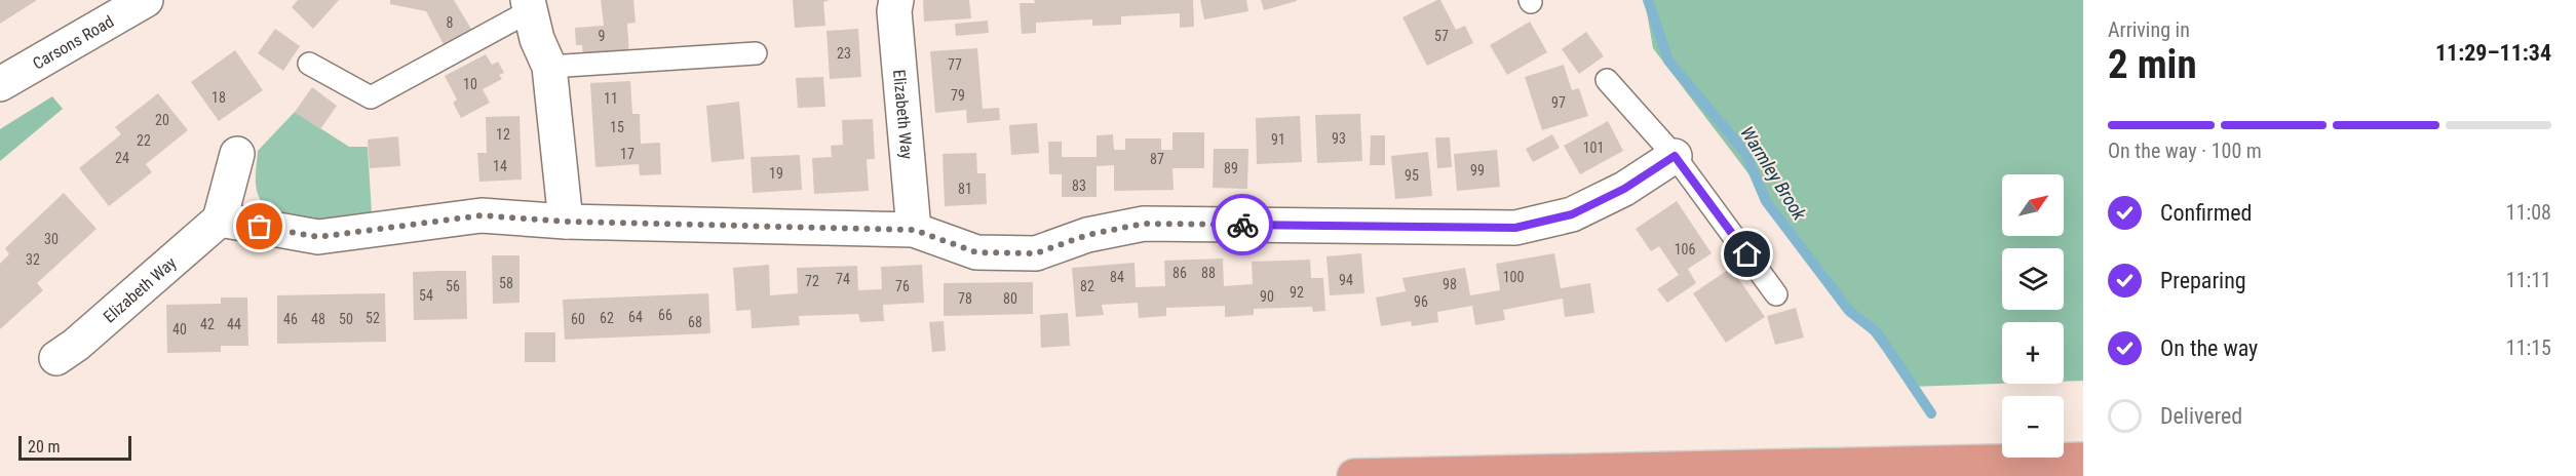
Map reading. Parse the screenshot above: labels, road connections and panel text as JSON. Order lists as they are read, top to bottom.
{
  "streets": {
    "street": ["Carsons Road", "Elizabeth Way"]
  },
  "water": ["Warmley Brook"],
  "house_numbers": [
    "8",
    "9",
    "57",
    "23",
    "77",
    "10",
    "79",
    "18",
    "11",
    "97",
    "20",
    "15",
    "12",
    "93",
    "91",
    "22",
    "101",
    "17",
    "24",
    "87",
    "14",
    "89",
    "99",
    "19",
    "95",
    "83",
    "81",
    "30",
    "106",
    "32",
    "86",
    "88",
    "84",
    "100",
    "74",
    "94",
    "72",
    "58",
    "98",
    "56",
    "76",
    "82",
    "92",
    "54",
    "90",
    "78",
    "80",
    "96",
    "66",
    "64",
    "52",
    "62",
    "46",
    "48",
    "50",
    "60",
    "68",
    "42",
    "44",
    "40"
  ],
  "scale_bar": "20 m",
  "north": "top right",
  "page": {
    "heading": ["2 min", "Arriving in", "11:29–11:34"],
    "bar": "On the way · 100 m",
    "map_buttons": ["+", "−"],
    "list": [
      ["Confirmed", "11:08"],
      ["Preparing", "11:11"],
      ["On the way", "11:15"],
      "Delivered"
    ],
    "scale": "20 m"
  }
}
